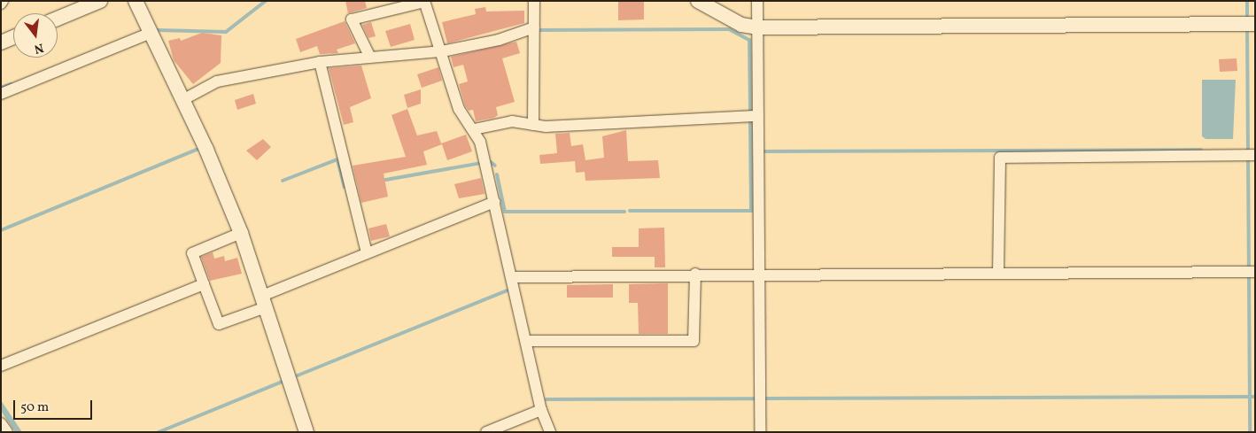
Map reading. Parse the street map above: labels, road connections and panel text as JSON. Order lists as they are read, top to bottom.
{
  "scale_bar": "50 m",
  "north": "bottom"
}
